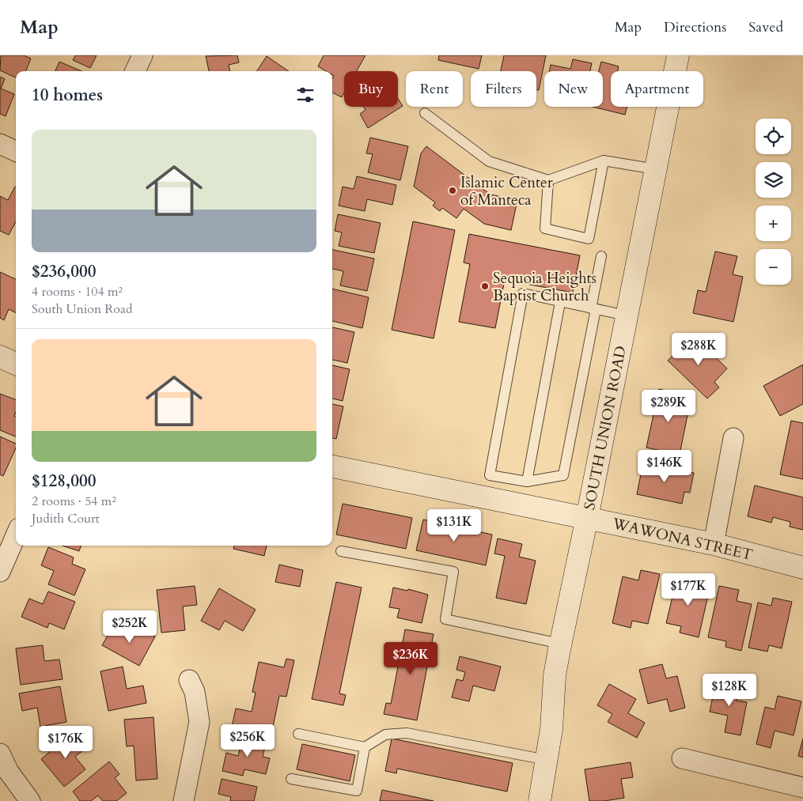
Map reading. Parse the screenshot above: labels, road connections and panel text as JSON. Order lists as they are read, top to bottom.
{
  "streets": {
    "street": ["SOUTH UNION ROAD", "WAWONA STREET"]
  },
  "crossings": [
    ["SOUTH UNION ROAD", "WAWONA STREET"]
  ],
  "places": ["Islamic Center of Manteca", "Sequoia Heights Baptist Church"],
  "page": {
    "header": "Map",
    "nav": ["Map", "Directions", "Saved"],
    "chip": [
      "Buy",
      "Rent",
      "Filters",
      "New",
      "Apartment"
    ],
    "heading": "10 homes",
    "map_buttons": ["+", "−"],
    "list": [
      {
        "name": "$236,000",
        "note": "4 rooms · 104 m² · South Union Road"
      },
      {
        "name": "$128,000",
        "note": "2 rooms · 54 m² · Judith Court"
      }
    ],
    "price": [
      "$288K",
      "$289K",
      "$146K",
      "$131K",
      "$177K",
      "$252K",
      "$236K",
      "$128K",
      "$256K",
      "$176K"
    ]
  }
}
